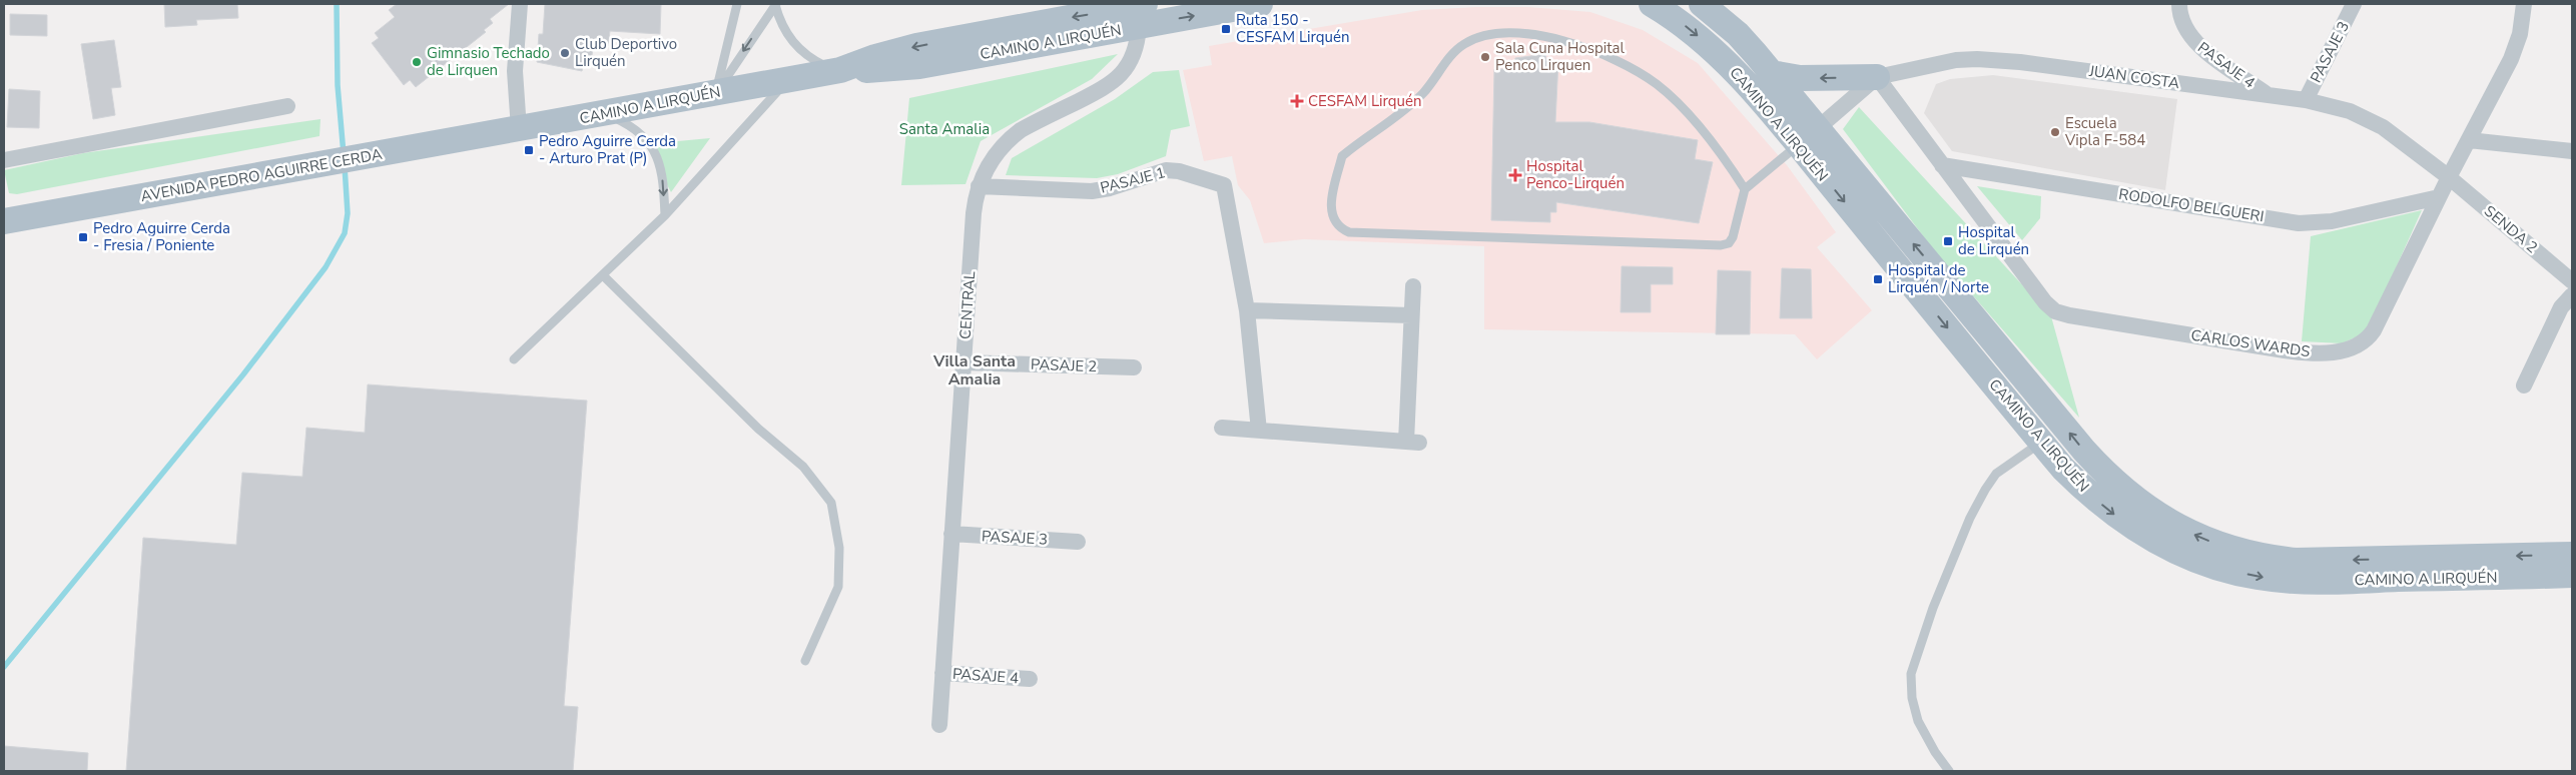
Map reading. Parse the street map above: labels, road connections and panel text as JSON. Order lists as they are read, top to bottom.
{
  "streets": {
    "main road": ["CAMINO A LIRQUÉN", "AVENIDA PEDRO AGUIRRE CERDA"],
    "street": [
      "PASAJE 3",
      "PASAJE 4",
      "JUAN COSTA",
      "PASAJE 1",
      "RODOLFO BELGUERI",
      "SENDA 2",
      "CENTRAL",
      "CARLOS WARDS",
      "PASAJE 2"
    ]
  },
  "crossings": [
    ["CAMINO A LIRQUÉN", "JUAN COSTA"],
    ["CAMINO A LIRQUÉN", "AVENIDA PEDRO AGUIRRE CERDA"],
    ["CAMINO A LIRQUÉN", "CENTRAL"],
    ["PASAJE 3", "JUAN COSTA"],
    ["PASAJE 3", "CENTRAL"],
    ["PASAJE 4", "JUAN COSTA"],
    ["PASAJE 4", "CENTRAL"],
    ["JUAN COSTA", "SENDA 2"],
    ["JUAN COSTA", "CARLOS WARDS"],
    ["PASAJE 1", "CENTRAL"],
    ["RODOLFO BELGUERI", "CARLOS WARDS"],
    ["SENDA 2", "CARLOS WARDS"],
    ["CENTRAL", "PASAJE 2"]
  ],
  "districts": ["Villa Santa Amalia"],
  "parks": ["Santa Amalia"],
  "places": {
    "transit": [
      "Ruta 150 - CESFAM Lirquén",
      "Pedro Aguirre Cerda - Arturo Prat (P)",
      "Pedro Aguirre Cerda - Fresia / Poniente",
      "Hospital de Lirquén",
      "Hospital de Lirquén / Norte"
    ],
    "other": [
      "Club Deportivo Lirquén",
      "Sala Cuna Hospital Penco Lirquen",
      "Gimnasio Techado de Lirquen",
      "Escuela Vipla F-584"
    ],
    "health": ["CESFAM Lirquén", "Hospital Penco-Lirquén"]
  }
}
